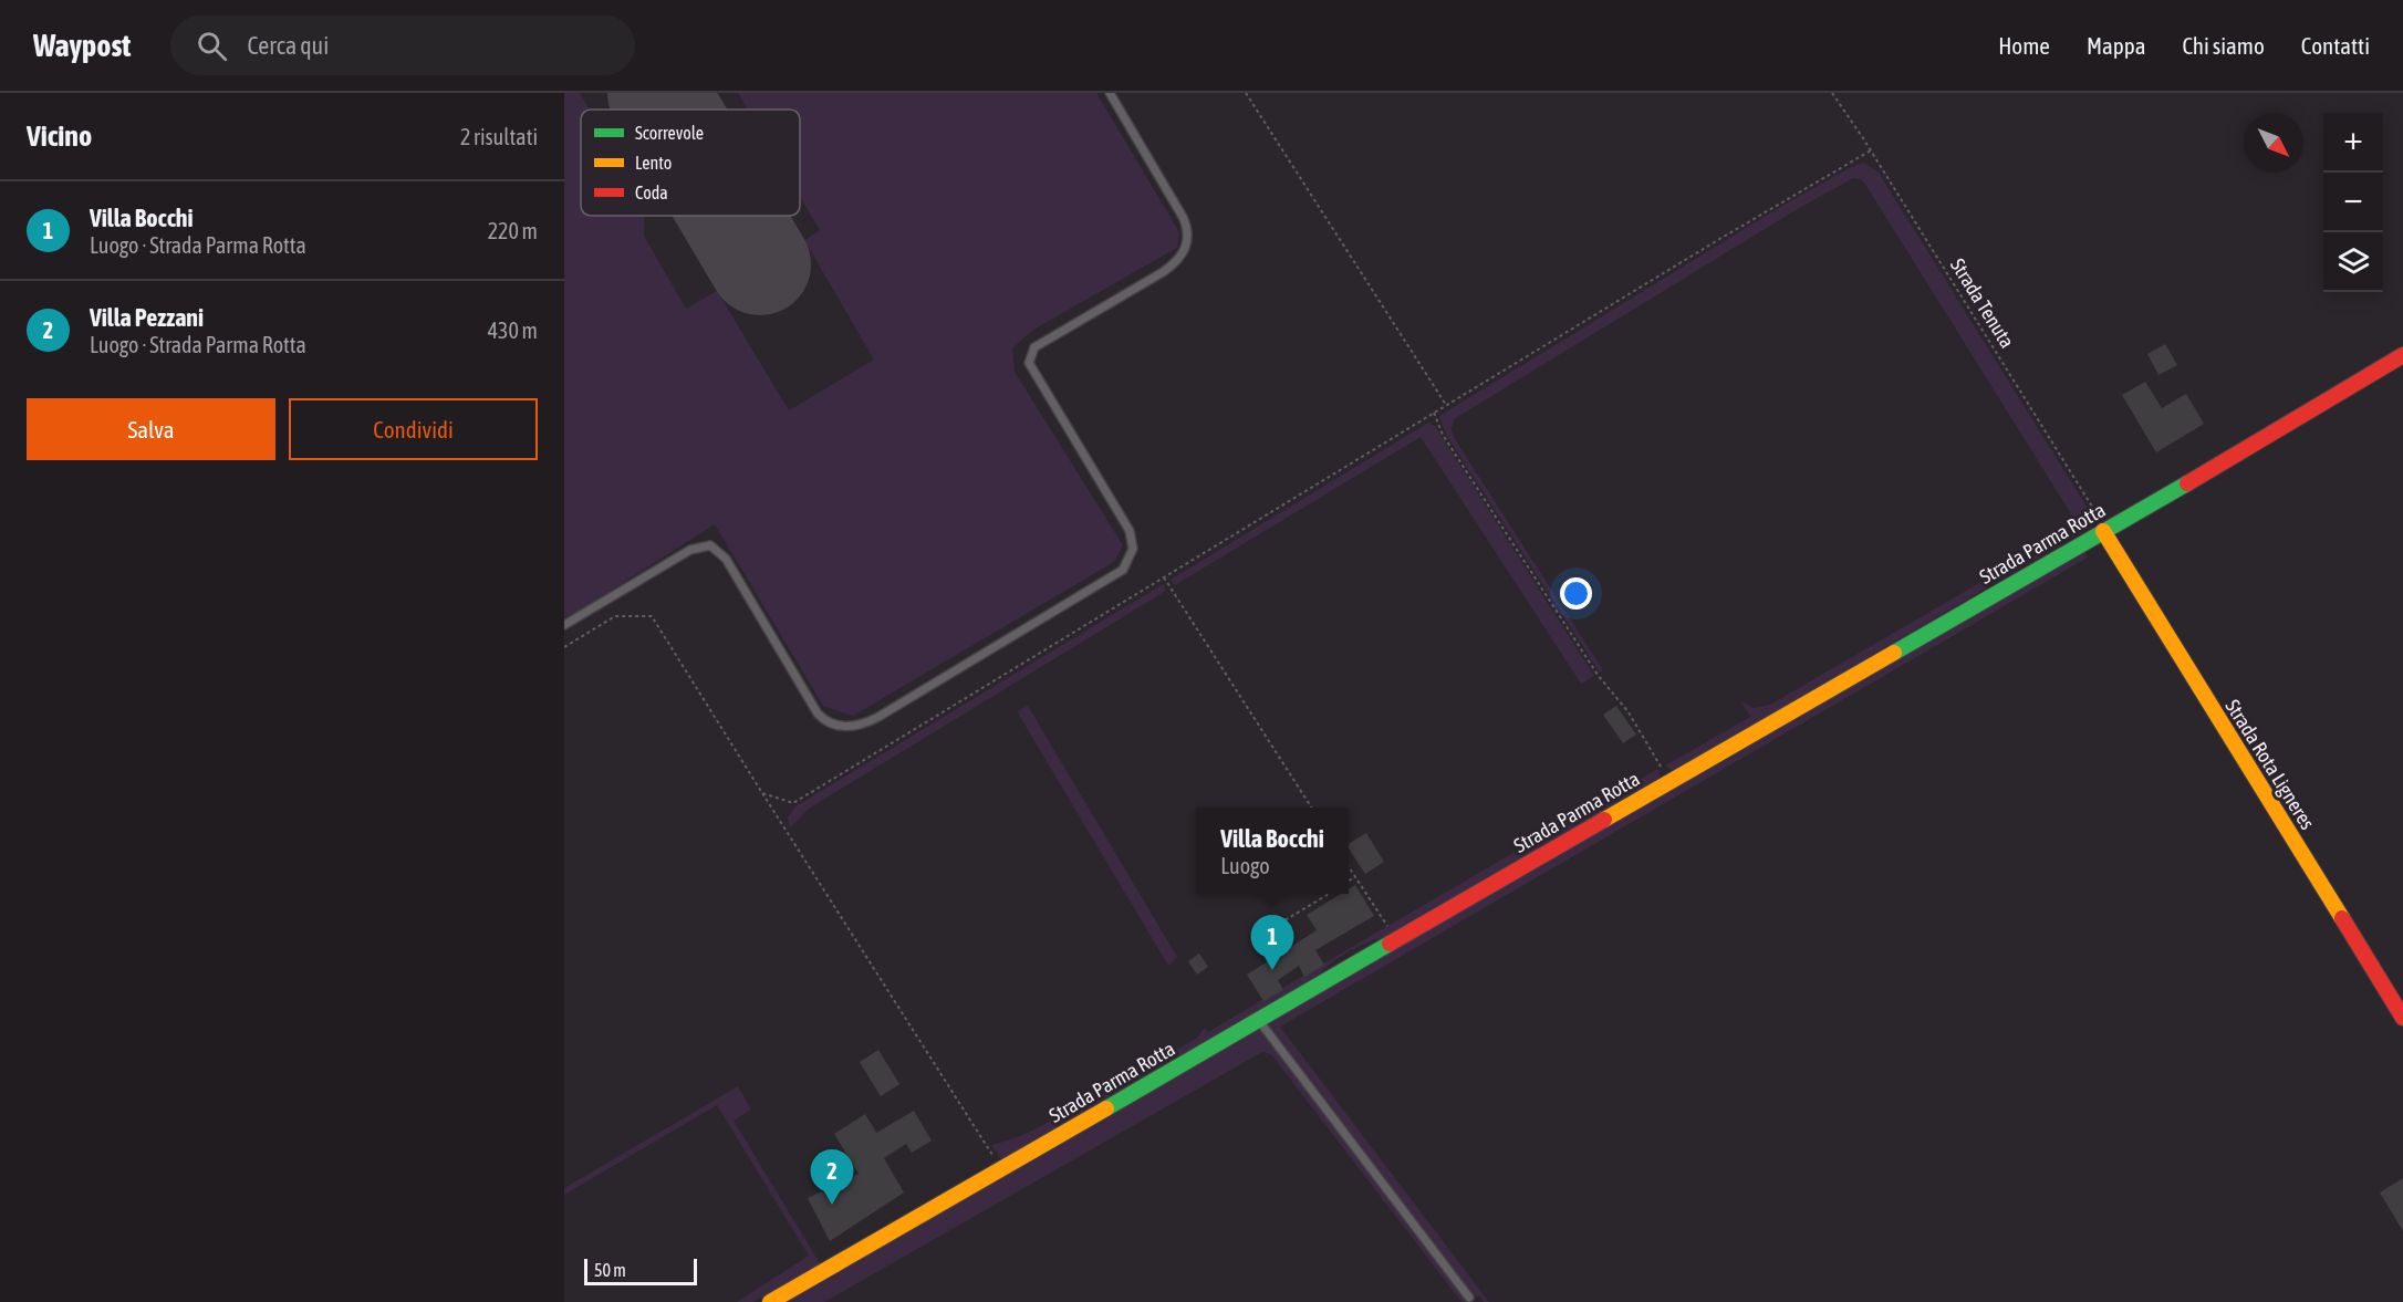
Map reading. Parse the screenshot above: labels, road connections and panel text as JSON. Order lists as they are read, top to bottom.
{
  "streets": {
    "street": ["Strada Parma Rotta", "Strada Rota Ligneres"],
    "path": ["Strada Tenuta"]
  },
  "crossings": [
    ["Strada Tenuta", "Strada Parma Rotta"],
    ["Strada Tenuta", "Strada Rota Ligneres"],
    ["Strada Parma Rotta", "Strada Rota Ligneres"]
  ],
  "legend": ["Scorrevole", "Lento", "Coda"],
  "scale_bar": "50 m",
  "north": "bottom right",
  "page": {
    "header": "Waypost",
    "search": "Cerca qui",
    "nav": [
      "Home",
      "Mappa",
      "Chi siamo",
      "Contatti"
    ],
    "heading": ["Vicino", "2 risultati"],
    "map_buttons": ["+", "−"],
    "list": [
      {
        "mark": "1",
        "name": "Villa Bocchi",
        "note": "Luogo · Strada Parma Rotta",
        "value": "220 m"
      },
      {
        "mark": "2",
        "name": "Villa Pezzani",
        "note": "Luogo · Strada Parma Rotta",
        "value": "430 m"
      }
    ],
    "buttons": ["Salva", "Condividi"],
    "popup": ["Villa Bocchi", "Luogo"],
    "pins": ["1", "2"],
    "scale": "50 m"
  }
}
